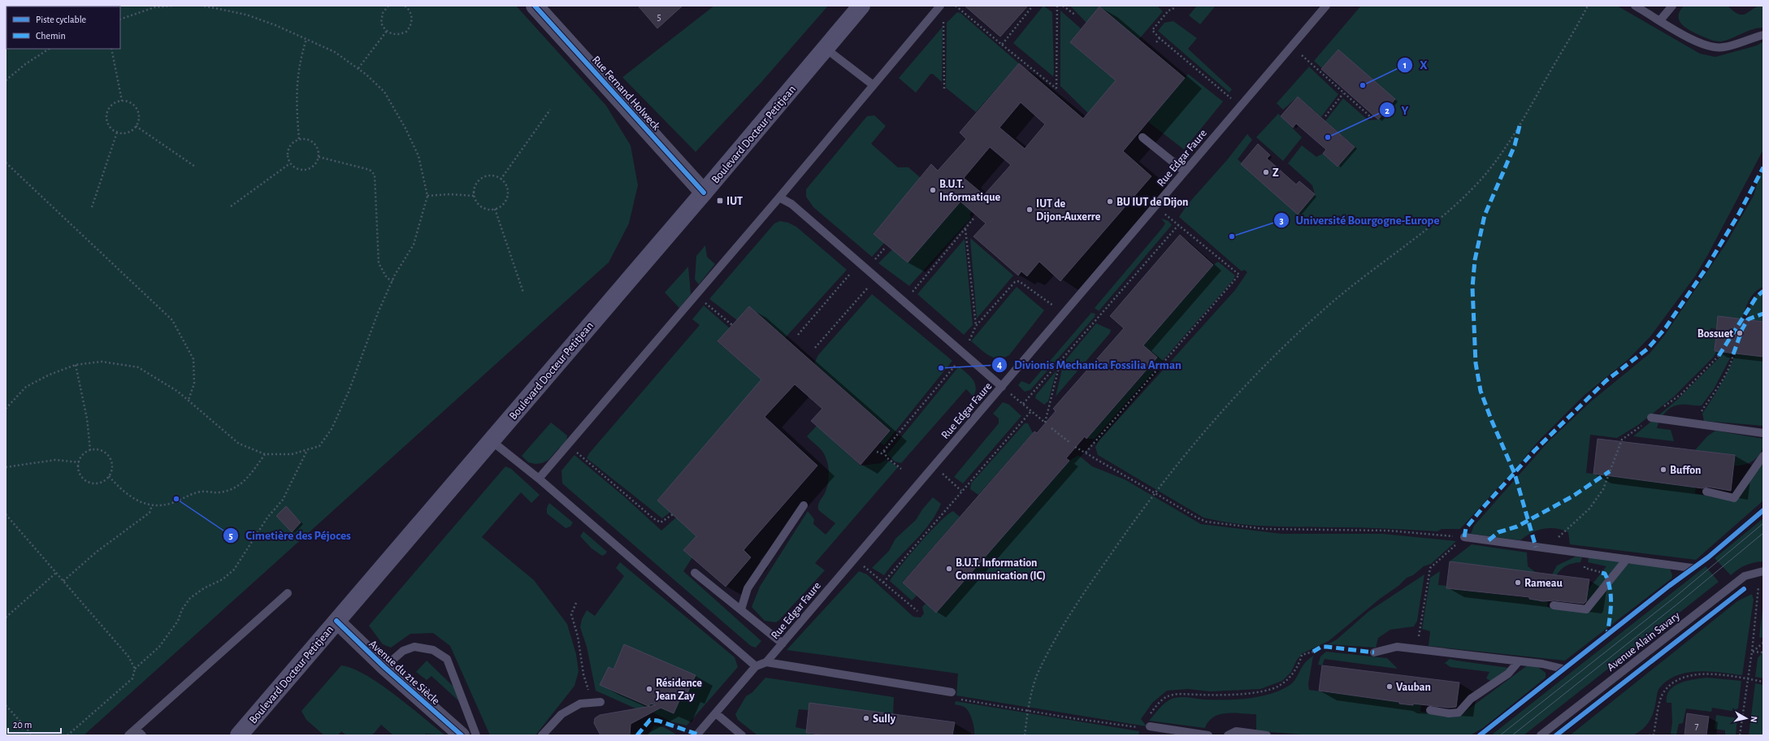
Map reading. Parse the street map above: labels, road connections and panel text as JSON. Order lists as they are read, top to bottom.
{
  "streets": {
    "main road": ["Boulevard Docteur Petitjean"],
    "street": ["Rue Fernand Holweck", "Avenue du 21e Siècle"],
    "lane": ["Rue Edgar Faure", "Avenue Alain Savary"]
  },
  "crossings": [
    ["Rue Fernand Holweck", "Boulevard Docteur Petitjean"],
    ["Boulevard Docteur Petitjean", "Avenue du 21e Siècle"]
  ],
  "places": {
    "other": [
      "X",
      "Y",
      "Z",
      "B.U.T. Informatique",
      "BU IUT de Dijon",
      "IUT de Dijon-Auxerre",
      "Université Bourgogne-Europe",
      "Bossuet",
      "Divionis Mechanica Fossilia Arman",
      "Buffon",
      "Cimetière des Péjoces",
      "B.U.T. Information Communication (IC)",
      "Rameau",
      "Vauban",
      "Résidence Jean Zay",
      "Sully"
    ],
    "transit": ["IUT"]
  },
  "house_numbers": ["5", "7"],
  "legend": ["Piste cyclable", "Chemin"],
  "scale_bar": "20 m",
  "north": "right"
}
